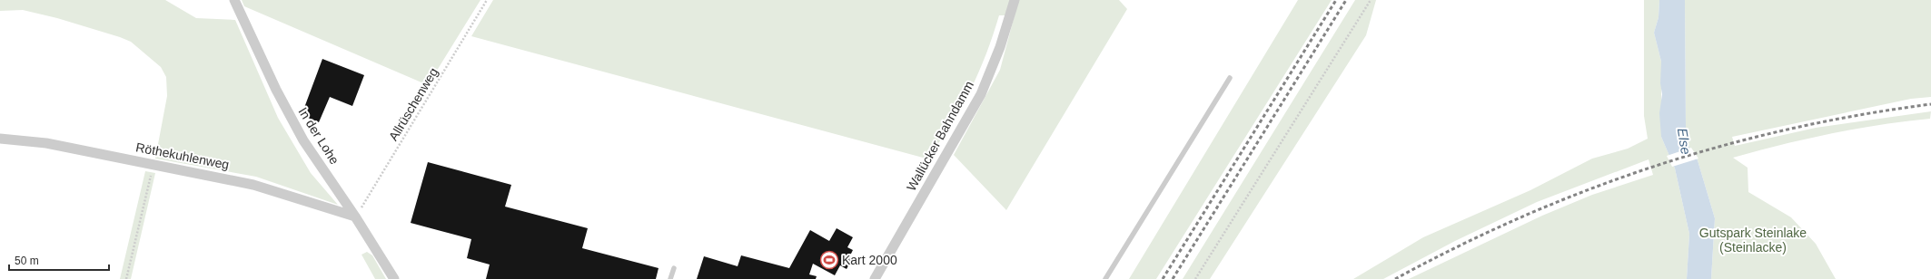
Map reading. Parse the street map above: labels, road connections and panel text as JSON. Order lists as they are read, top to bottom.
{
  "streets": {
    "street": ["In der Lohe", "Wallücker Bahndamm", "Röthekuhlenweg"],
    "path": ["Allrüschenweg"]
  },
  "crossings": [
    ["Allrüschenweg", "In der Lohe"],
    ["Allrüschenweg", "Röthekuhlenweg"],
    ["In der Lohe", "Röthekuhlenweg"]
  ],
  "water": ["Else"],
  "parks": ["Gutspark Steinlake (Steinlacke)"],
  "places": {
    "sports": ["Kart 2000"]
  },
  "scale_bar": "50 m"
}
